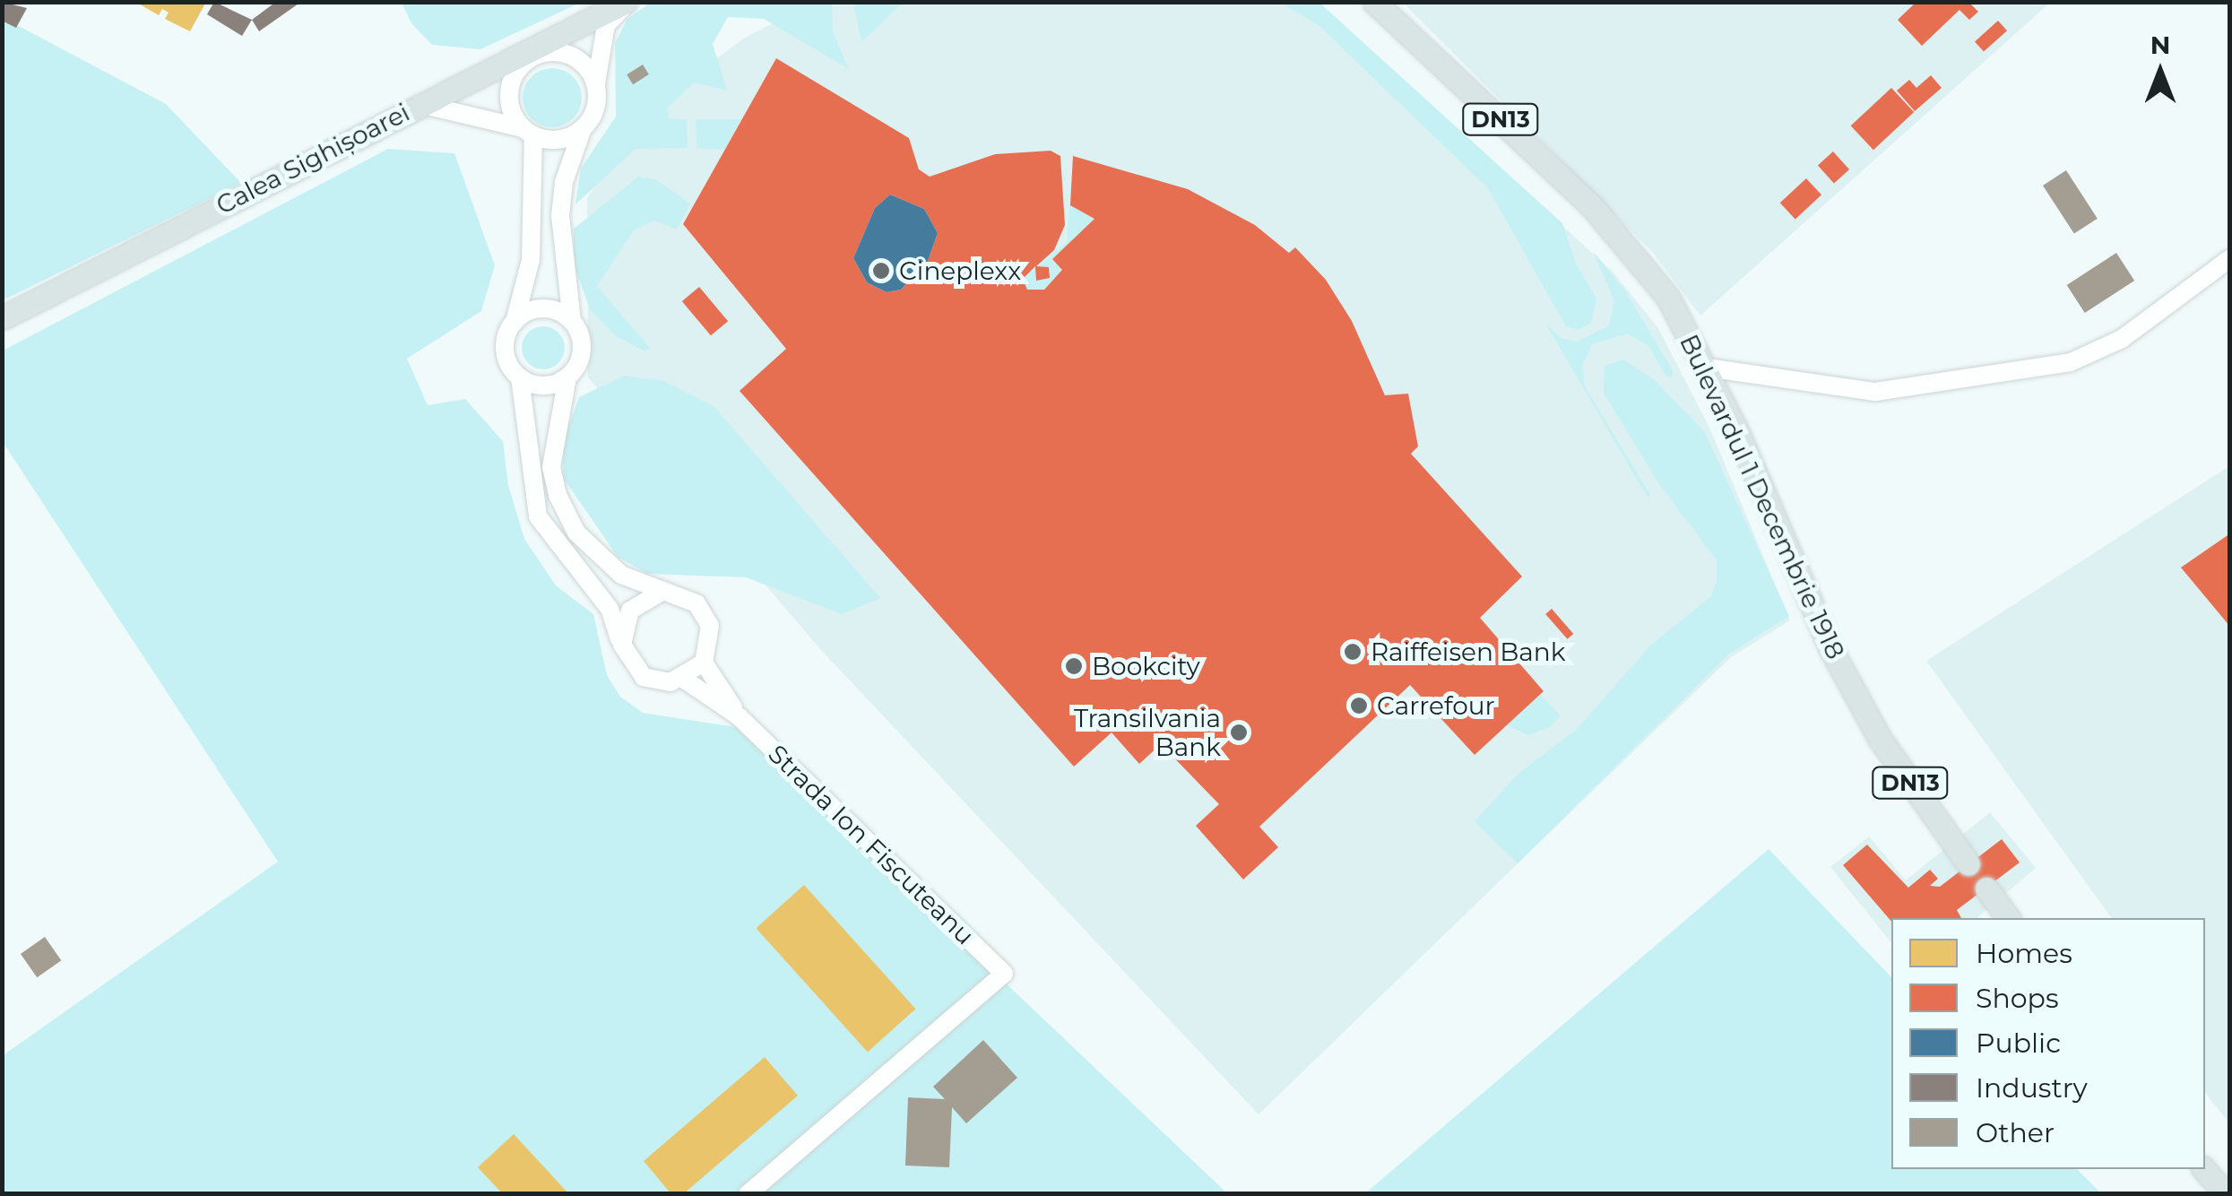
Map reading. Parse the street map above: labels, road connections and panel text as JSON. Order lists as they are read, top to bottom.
{
  "streets": {
    "main road": ["DN13", "Calea Sighișoarei", "Bulevardul 1 Decembrie 1918"],
    "street": ["Strada Ion Fiscuteanu"]
  },
  "places": [
    "Cineplexx",
    "Raiffeisen Bank",
    "Bookcity",
    "Carrefour",
    "Transilvania Bank"
  ],
  "legend": [
    "Homes",
    "Shops",
    "Public",
    "Industry",
    "Other"
  ],
  "north": "top"
}
